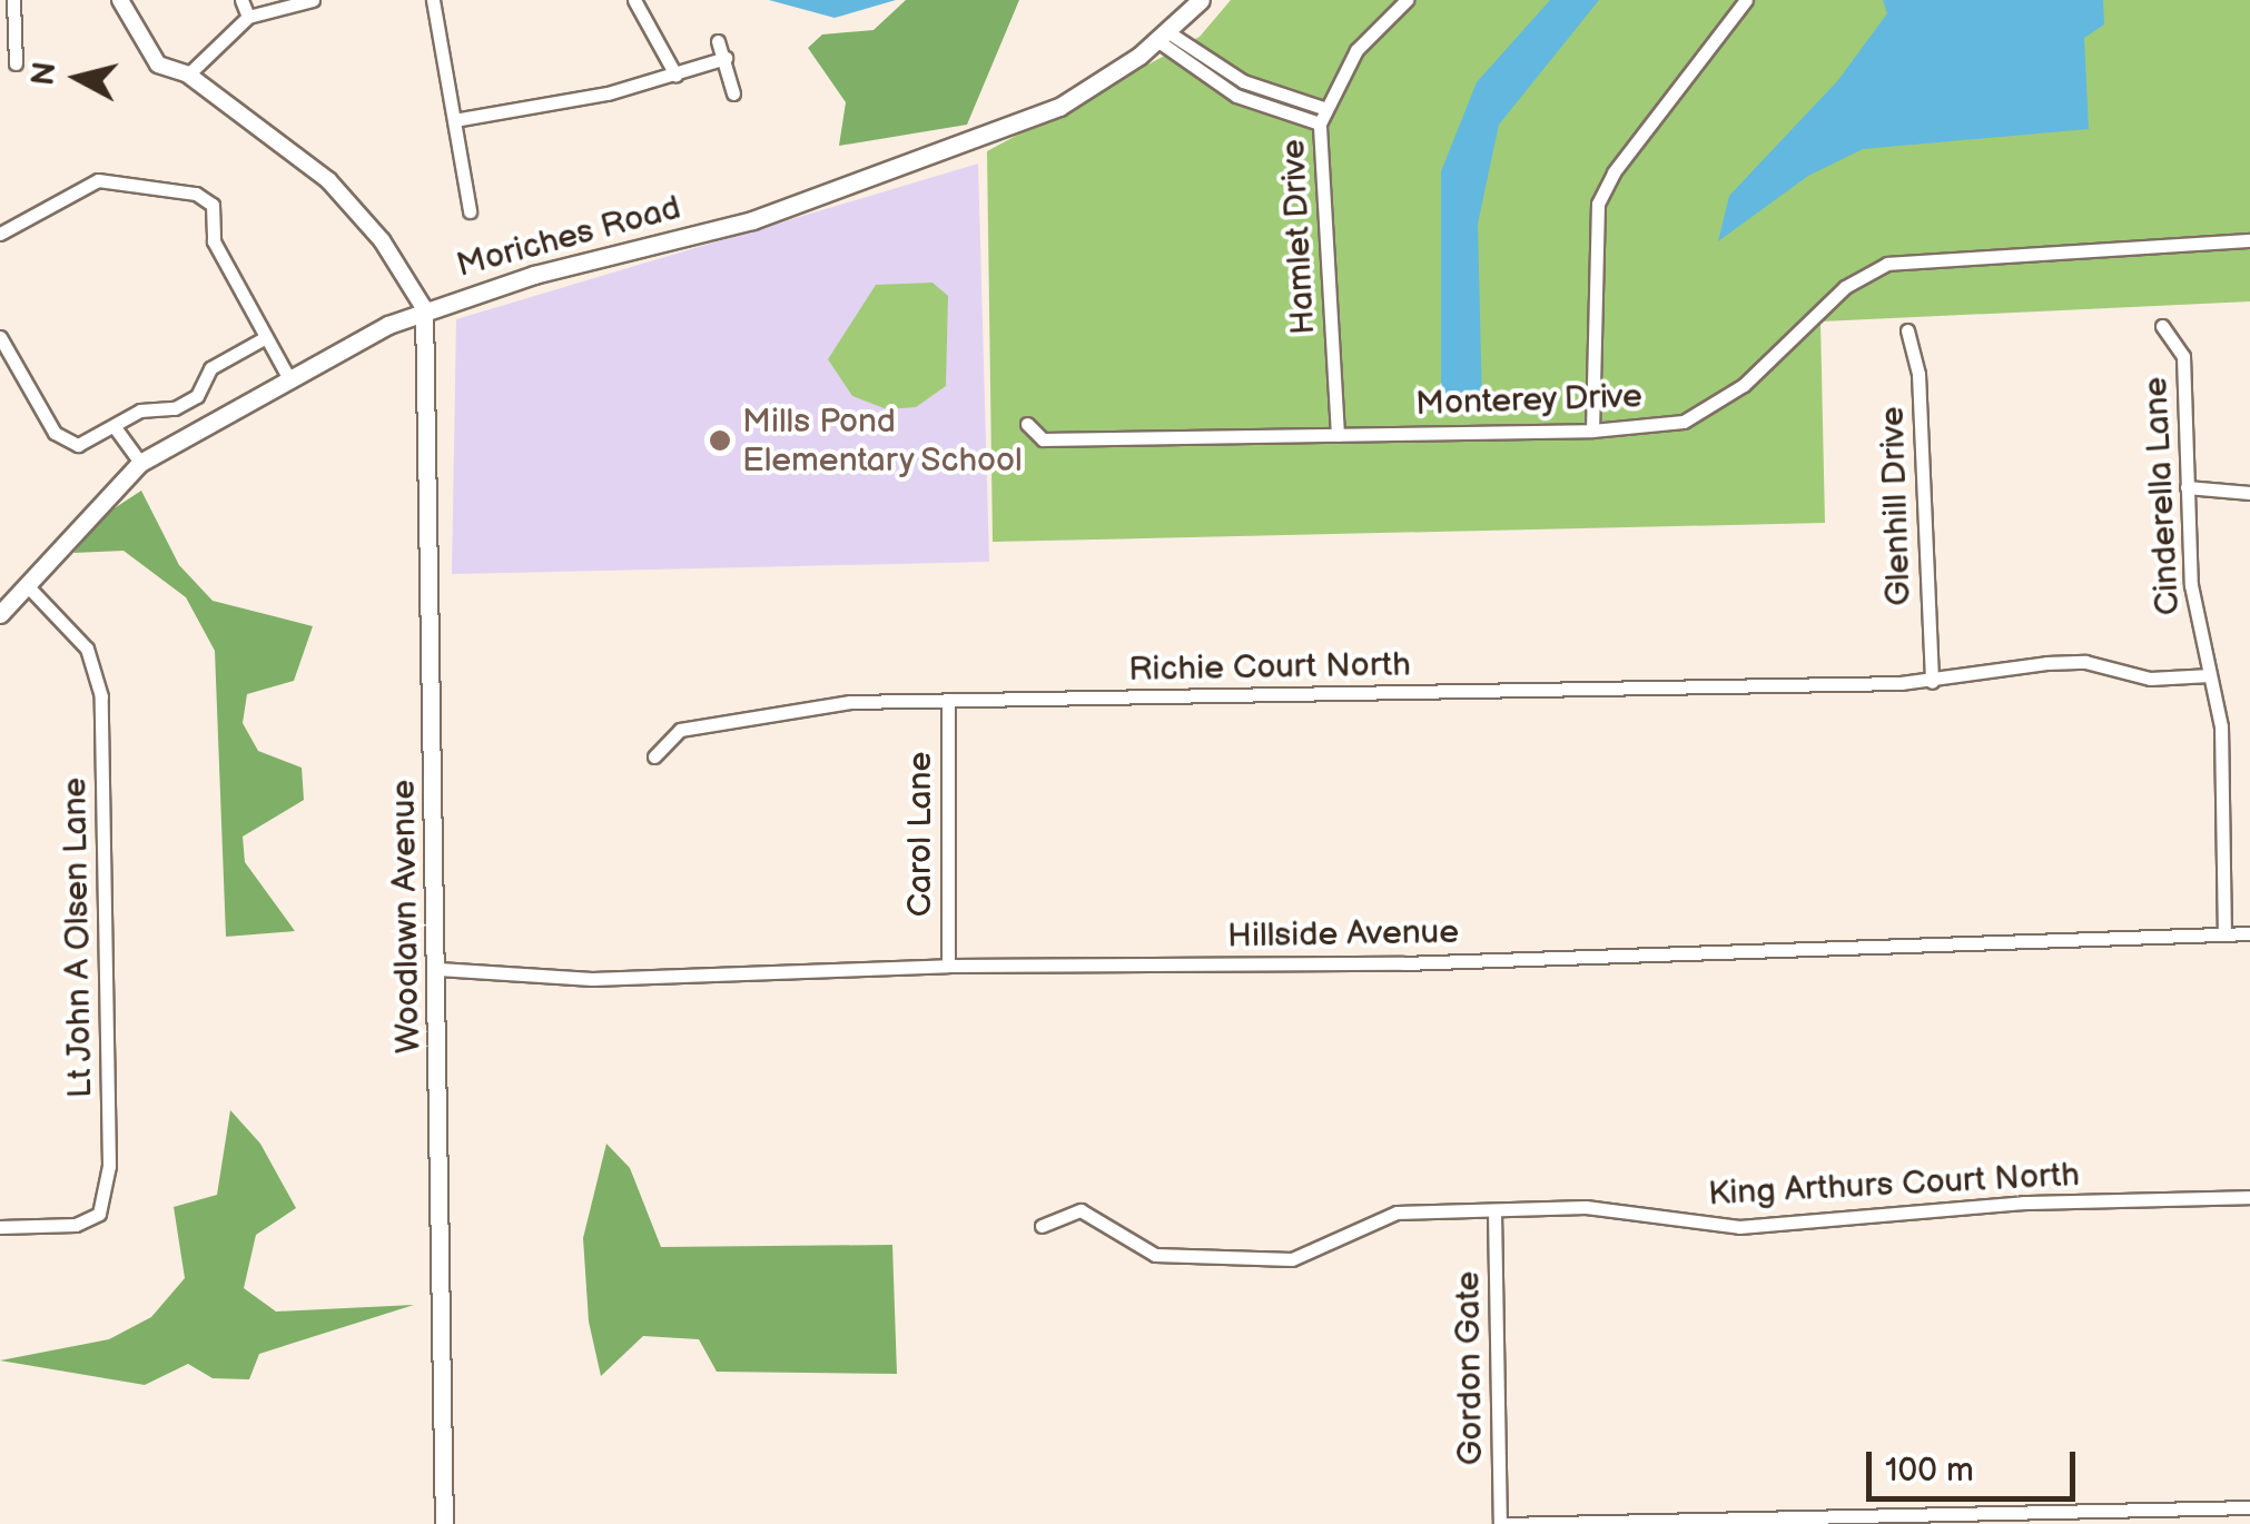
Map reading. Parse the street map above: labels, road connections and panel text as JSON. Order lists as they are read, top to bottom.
{
  "streets": {
    "main road": ["Moriches Road", "Woodlawn Avenue"],
    "street": [
      "Hamlet Drive",
      "Monterey Drive",
      "Cinderella Lane",
      "Glenhill Drive",
      "Richie Court North",
      "Carol Lane",
      "Hillside Avenue",
      "Lt John A Olsen Lane",
      "King Arthurs Court North",
      "Gordon Gate"
    ]
  },
  "crossings": [
    ["Moriches Road", "Woodlawn Avenue"],
    ["Moriches Road", "Lt John A Olsen Lane"],
    ["Hamlet Drive", "Monterey Drive"],
    ["Cinderella Lane", "Hillside Avenue"],
    ["Glenhill Drive", "Richie Court North"],
    ["Richie Court North", "Carol Lane"],
    ["Carol Lane", "Hillside Avenue"],
    ["Woodlawn Avenue", "Hillside Avenue"],
    ["King Arthurs Court North", "Gordon Gate"]
  ],
  "places": ["Mills Pond Elementary School"],
  "scale_bar": "100 m",
  "north": "left"
}
